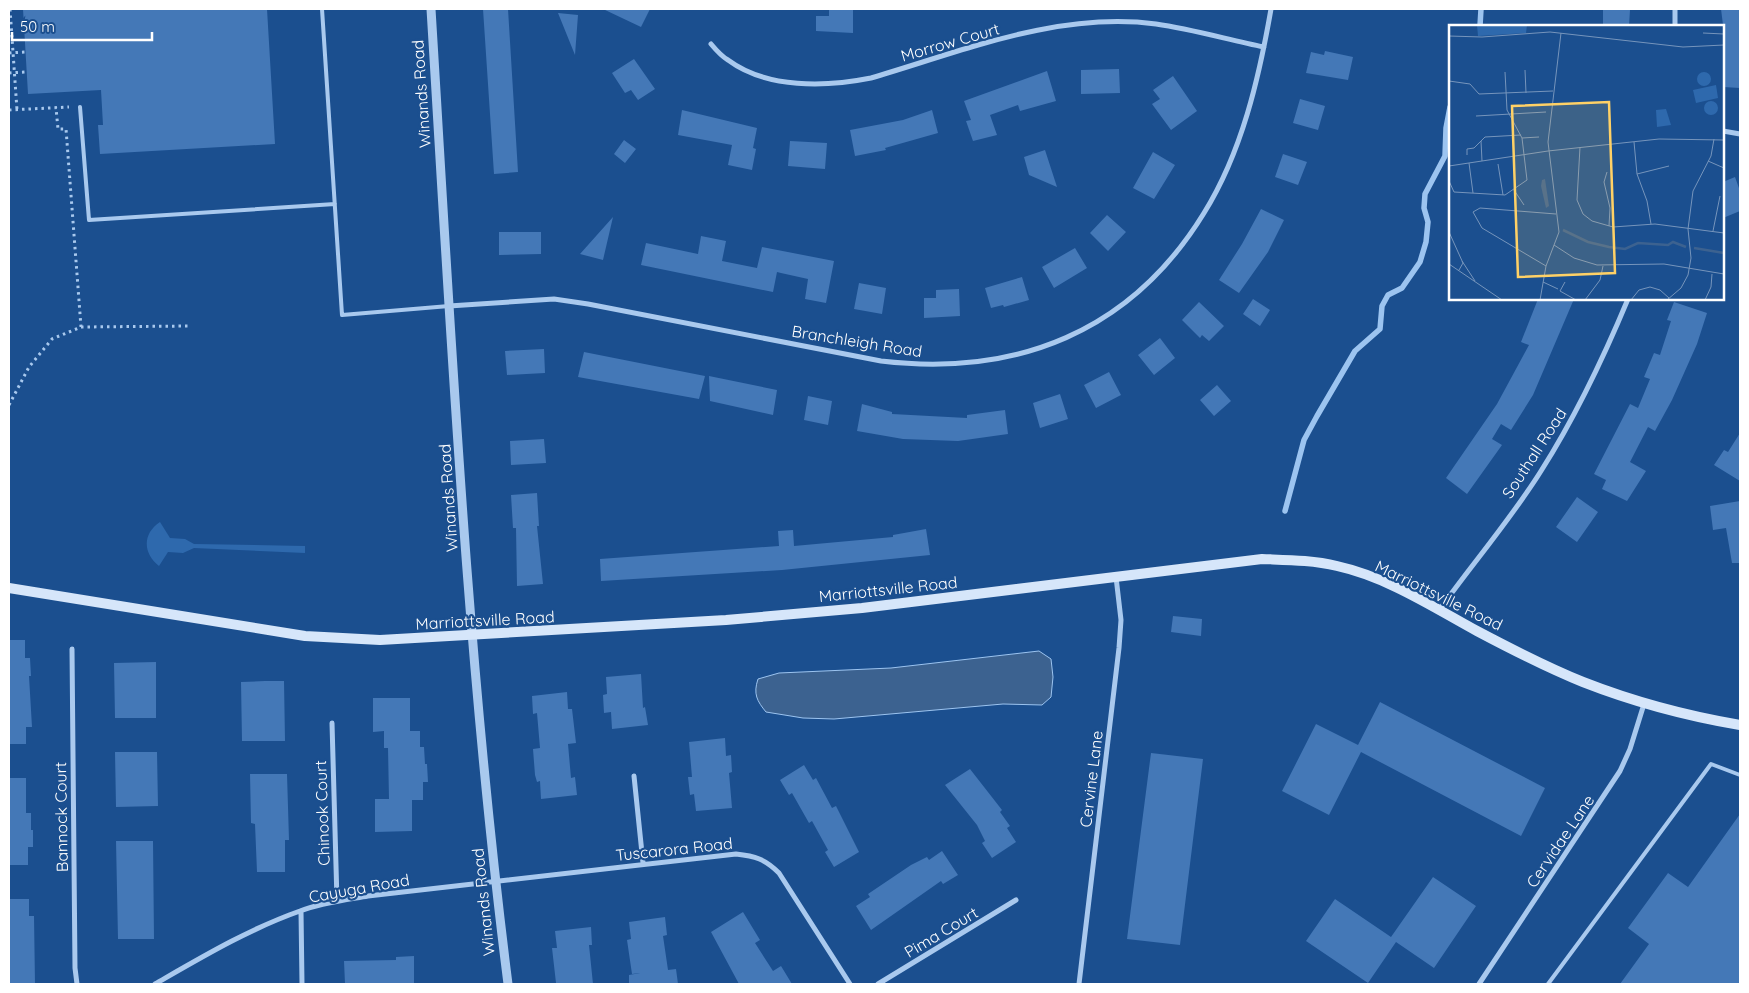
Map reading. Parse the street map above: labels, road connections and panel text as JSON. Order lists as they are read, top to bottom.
{
  "streets": {
    "main road": ["Marriottsville Road"],
    "street": [
      "Morrow Court",
      "Winands Road",
      "Branchleigh Road",
      "Southall Road",
      "Cervine Lane",
      "Chinook Court",
      "Bannock Court",
      "Cervidae Lane",
      "Tuscarora Road",
      "Cayuga Road",
      "Pima Court"
    ]
  },
  "crossings": [
    ["Morrow Court", "Branchleigh Road"],
    ["Winands Road", "Branchleigh Road"],
    ["Winands Road", "Marriottsville Road"],
    ["Winands Road", "Tuscarora Road"],
    ["Winands Road", "Cayuga Road"],
    ["Southall Road", "Marriottsville Road"],
    ["Marriottsville Road", "Cervine Lane"],
    ["Marriottsville Road", "Cervidae Lane"],
    ["Chinook Court", "Cayuga Road"],
    ["Tuscarora Road", "Cayuga Road"]
  ],
  "scale_bar": "50 m"
}
